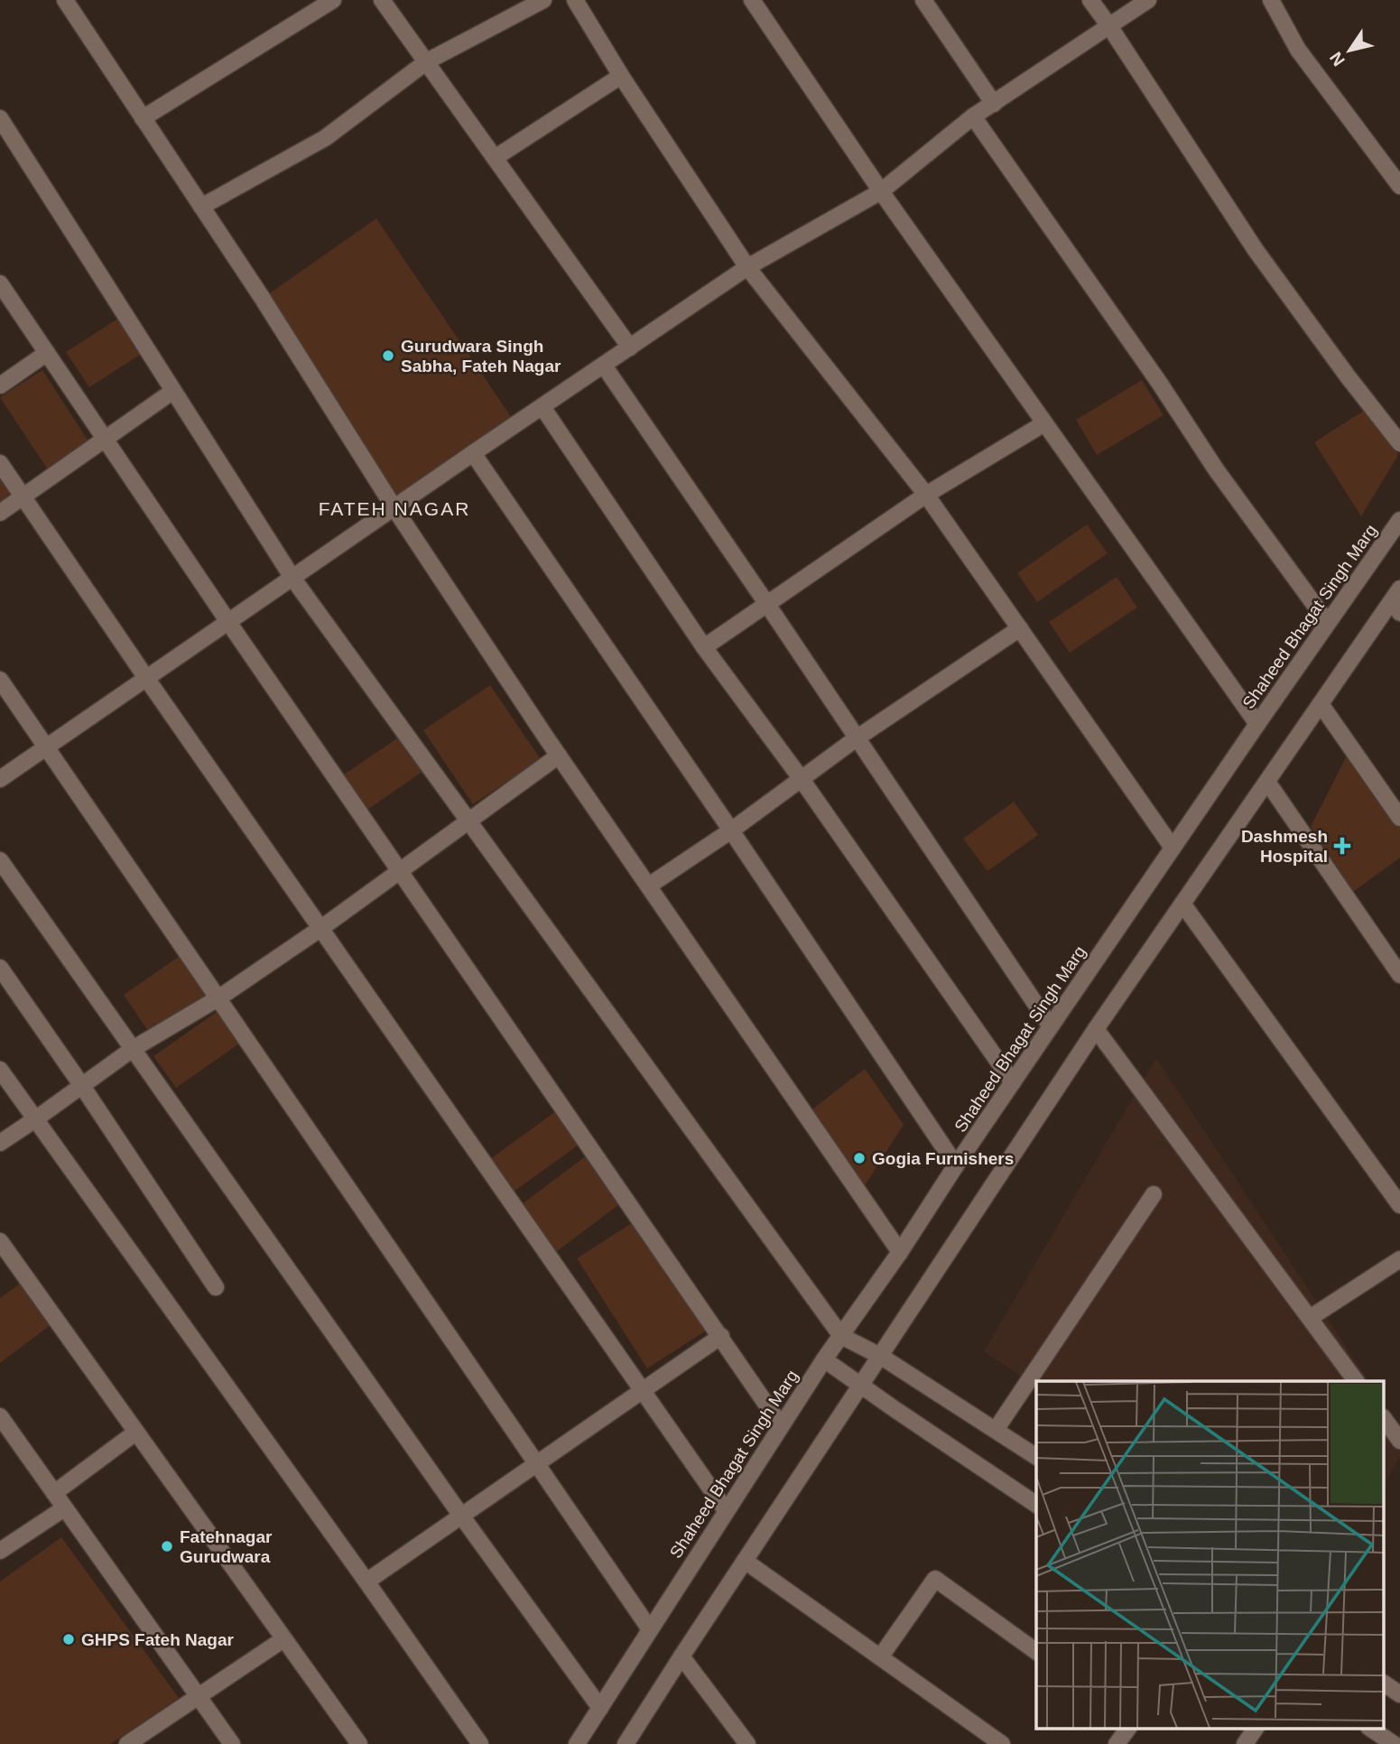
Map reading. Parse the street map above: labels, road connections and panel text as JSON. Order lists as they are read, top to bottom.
{
  "streets": {
    "street": ["Shaheed Bhagat Singh Marg"]
  },
  "districts": ["FATEH NAGAR"],
  "places": {
    "other": [
      "Gurudwara Singh Sabha, Fateh Nagar",
      "Gogia Furnishers",
      "Fatehnagar Gurudwara",
      "GHPS Fateh Nagar"
    ],
    "health": ["Dashmesh Hospital"]
  },
  "north": "bottom left"
}
